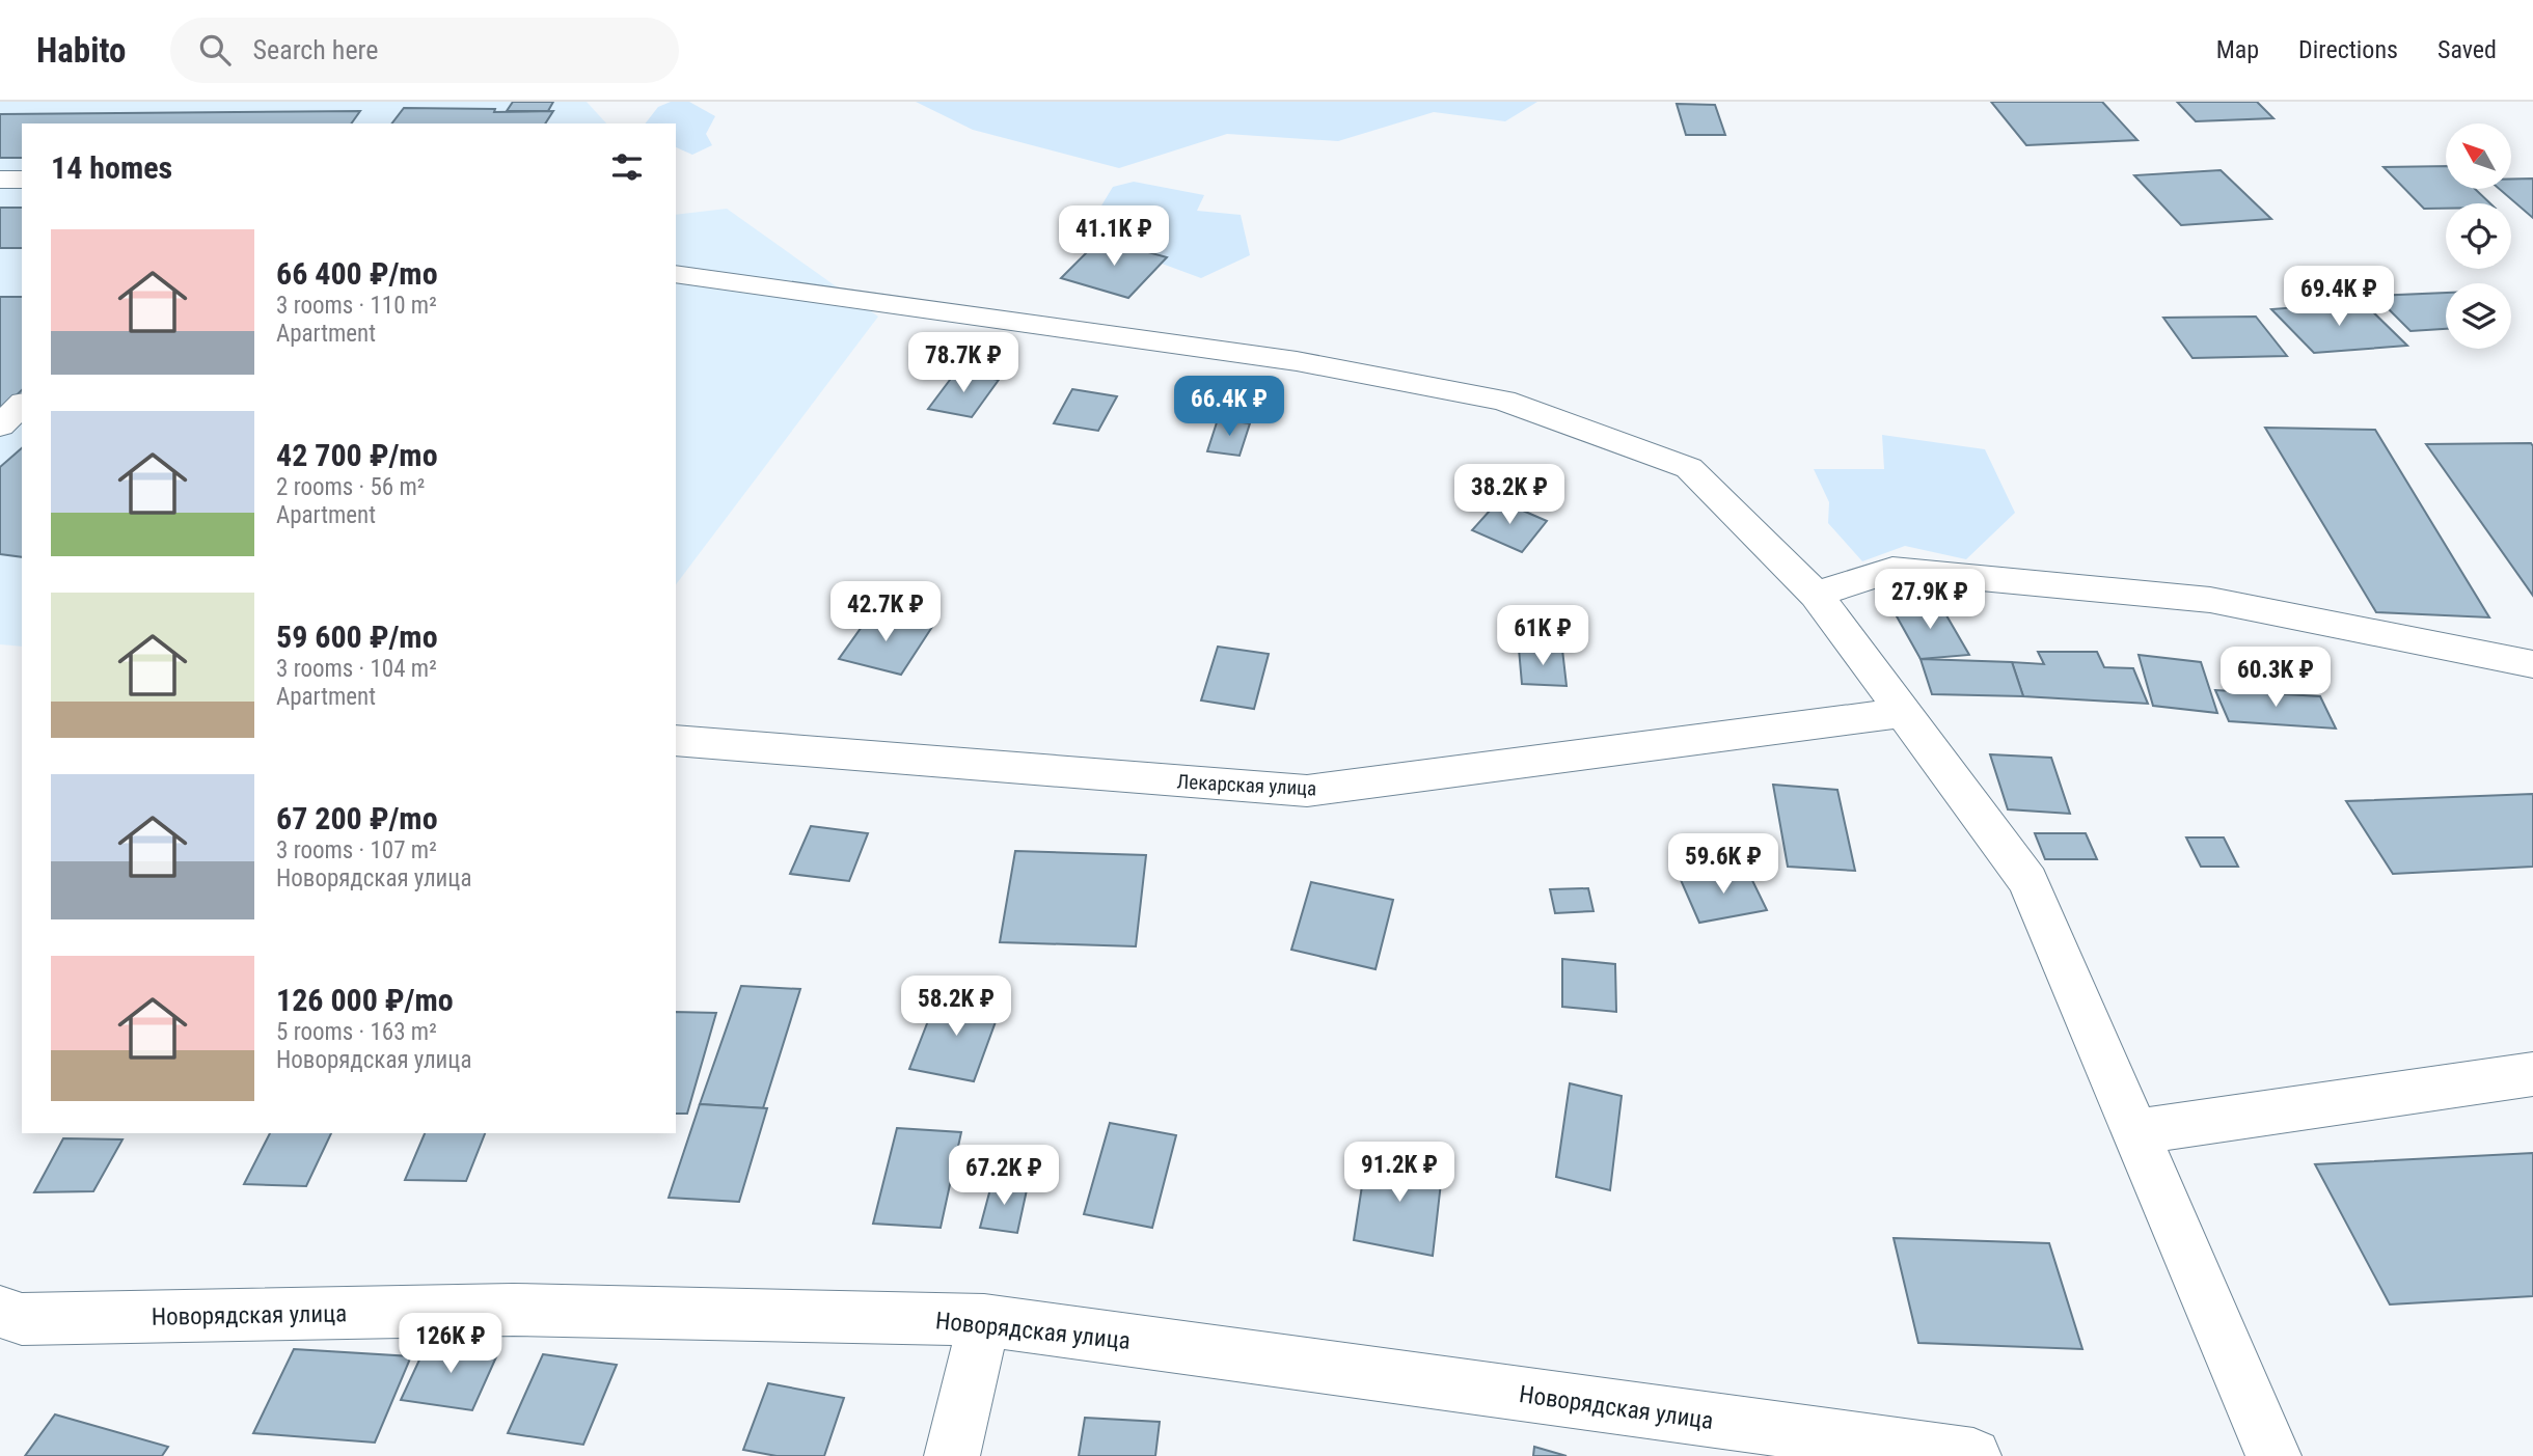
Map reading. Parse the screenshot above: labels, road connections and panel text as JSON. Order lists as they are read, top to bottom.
{
  "streets": {
    "street": ["Лекарская улица", "Новорядская улица"]
  },
  "north": "top left",
  "page": {
    "header": "Habito",
    "search": "Search here",
    "nav": ["Map", "Directions", "Saved"],
    "heading": "14 homes",
    "price": [
      "41.1K ₽",
      "69.4K ₽",
      "78.7K ₽",
      "66.4K ₽",
      "38.2K ₽",
      "27.9K ₽",
      "42.7K ₽",
      "61K ₽",
      "60.3K ₽",
      "59.6K ₽",
      "58.2K ₽",
      "91.2K ₽",
      "67.2K ₽",
      "126K ₽"
    ],
    "list": [
      {
        "name": "66 400 ₽/mo",
        "note": "3 rooms · 110 m² · Apartment"
      },
      {
        "name": "42 700 ₽/mo",
        "note": "2 rooms · 56 m² · Apartment"
      },
      {
        "name": "59 600 ₽/mo",
        "note": "3 rooms · 104 m² · Apartment"
      },
      {
        "name": "67 200 ₽/mo",
        "note": "3 rooms · 107 m² · Новорядская улица"
      },
      {
        "name": "126 000 ₽/mo",
        "note": "5 rooms · 163 m² · Новорядская улица"
      }
    ]
  }
}
